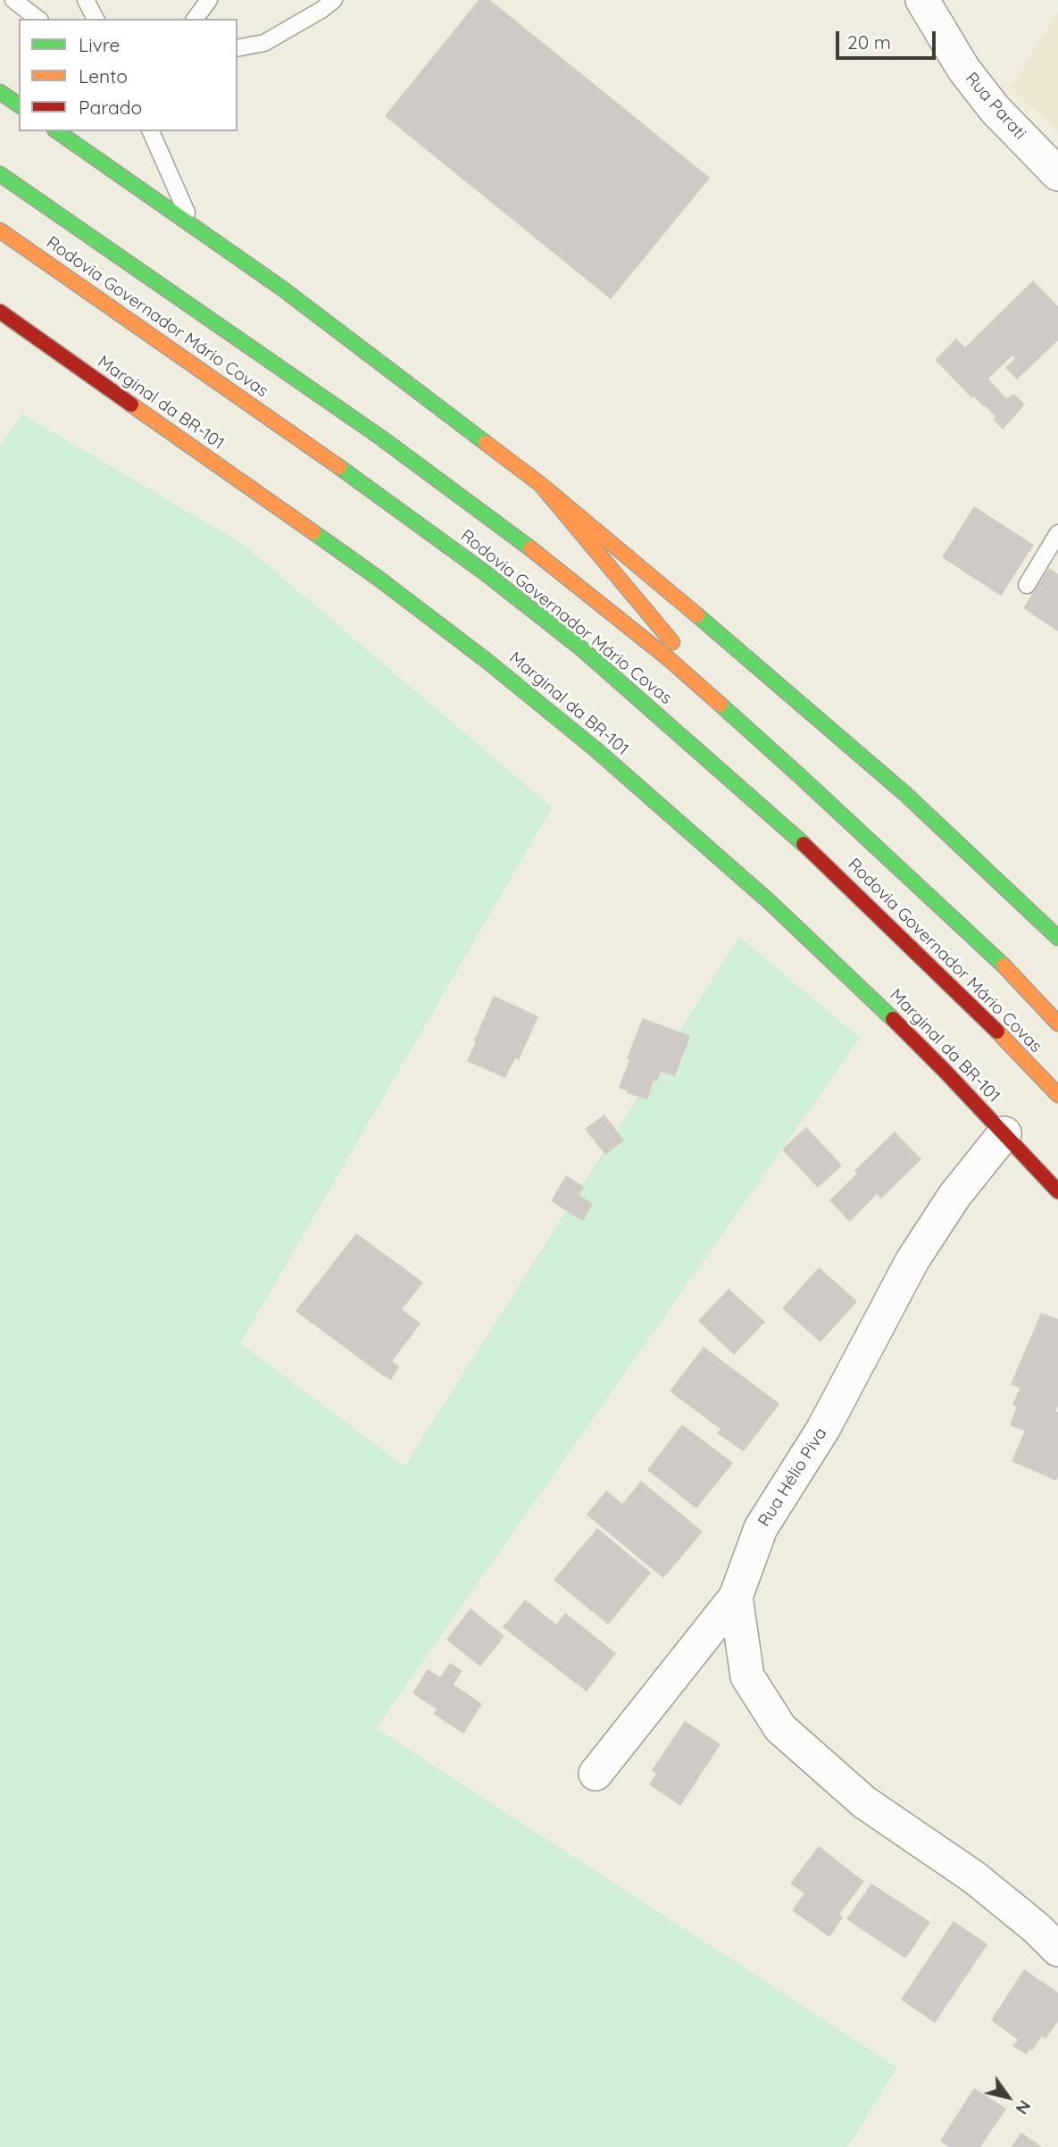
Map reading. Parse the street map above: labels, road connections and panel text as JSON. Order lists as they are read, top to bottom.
{
  "streets": {
    "main road": ["Rodovia Governador Mário Covas", "Marginal da BR-101"],
    "street": ["Rua Parati", "Rua Hélio Piva"]
  },
  "crossings": [
    ["Marginal da BR-101", "Rua Hélio Piva"]
  ],
  "legend": ["Livre", "Lento", "Parado"],
  "scale_bar": "20 m",
  "north": "bottom right"
}
